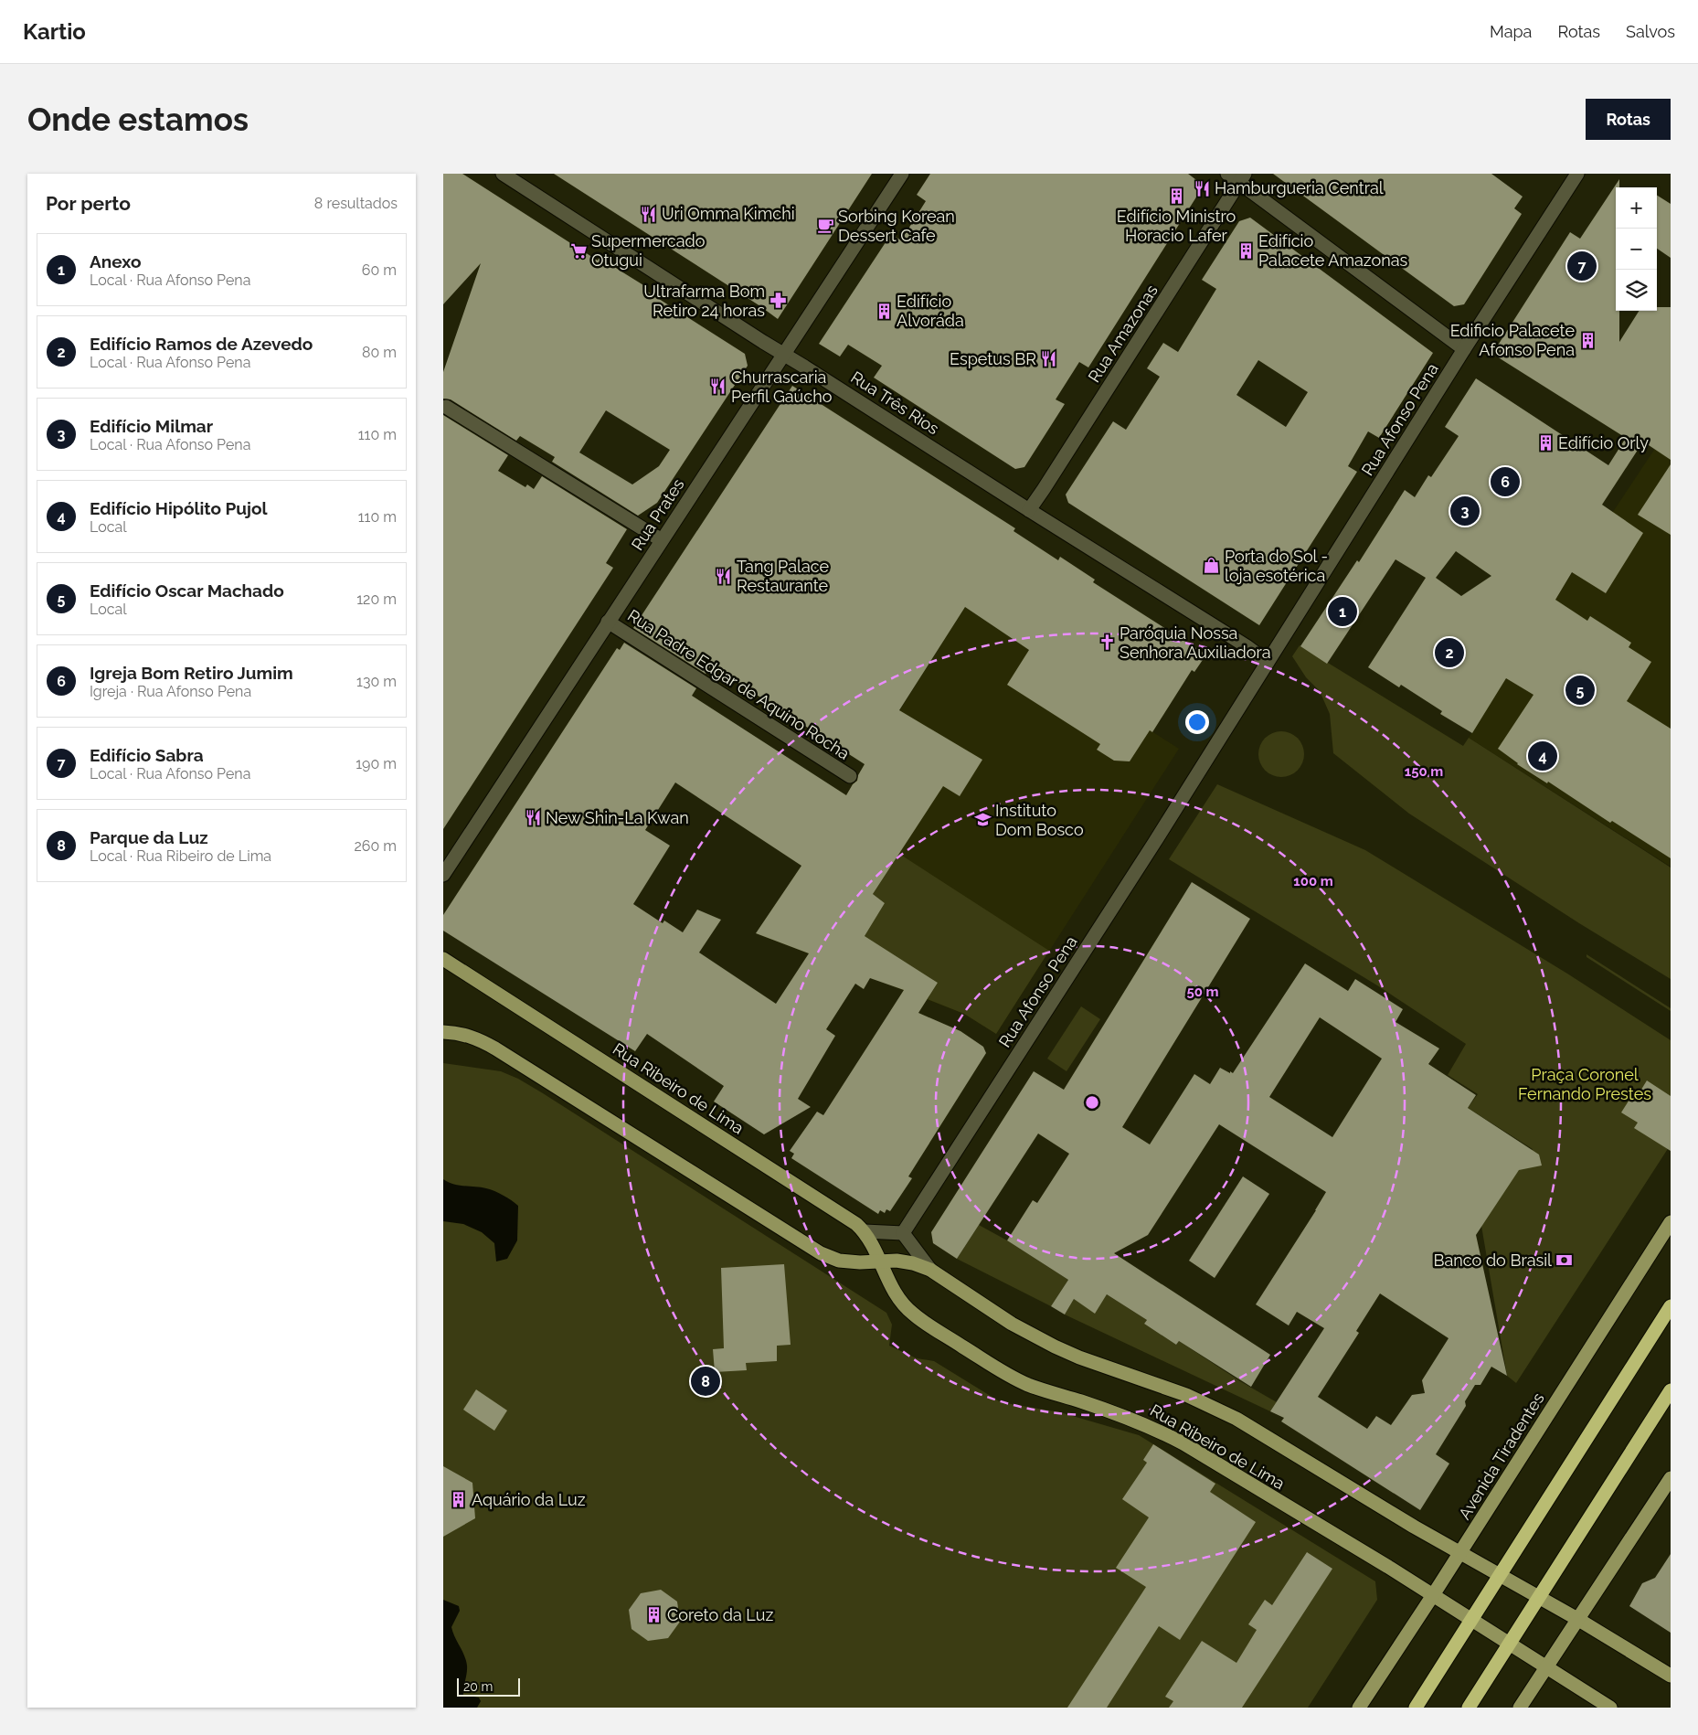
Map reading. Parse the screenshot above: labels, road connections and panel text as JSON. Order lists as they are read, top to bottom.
{
  "streets": {
    "main road": ["Rua Ribeiro de Lima", "Avenida Tiradentes"],
    "street": [
      "Rua Amazonas",
      "Rua Três Rios",
      "Rua Afonso Pena",
      "Rua Prates",
      "Rua Padre Edgar de Aquino Rocha"
    ]
  },
  "crossings": [
    ["Rua Amazonas", "Rua Três Rios"],
    ["Rua Três Rios", "Rua Afonso Pena"],
    ["Rua Três Rios", "Rua Prates"],
    ["Rua Prates", "Rua Padre Edgar de Aquino Rocha"],
    ["Rua Ribeiro de Lima", "Avenida Tiradentes"]
  ],
  "parks": ["Praça Coronel Fernando Prestes"],
  "places": {
    "restaurant": [
      "Hamburgueria Central",
      "Uri Omma Kimchi",
      "Espetus BR",
      "Churrascaria Perfil Gaúcho",
      "Tang Palace Restaurante",
      "New Shin-La Kwan"
    ],
    "building": [
      "Edifício Ministro Horacio Lafer",
      "Edifício Palacete Amazonas",
      "Edifício Alvoráda",
      "Edificio Palacete Afonso Pena",
      "Edifício Orly",
      "Aquário da Luz",
      "Coreto da Luz"
    ],
    "cafe": ["Sorbing Korean Dessert Cafe"],
    "supermarket": ["Supermercado Otugui"],
    "pharmacy": ["Ultrafarma Bom Retiro 24 horas"],
    "shop": ["Porta do Sol - loja esotérica"],
    "church": ["Paróquia Nossa Senhora Auxiliadora"],
    "school or university": ["Instituto Dom Bosco"],
    "bank": ["Banco do Brasil"]
  },
  "scale_bar": "20 m",
  "page": {
    "header": "Kartio",
    "nav": ["Mapa", "Rotas", "Salvos"],
    "buttons": "Rotas",
    "title": "Onde estamos",
    "heading": ["Por perto", "8 resultados"],
    "map_buttons": ["+", "−"],
    "list": [
      {
        "mark": "1",
        "name": "Anexo",
        "note": "Local · Rua Afonso Pena",
        "value": "60 m"
      },
      {
        "mark": "2",
        "name": "Edifício Ramos de Azevedo",
        "note": "Local · Rua Afonso Pena",
        "value": "80 m"
      },
      {
        "mark": "3",
        "name": "Edifício Milmar",
        "note": "Local · Rua Afonso Pena",
        "value": "110 m"
      },
      {
        "mark": "4",
        "name": "Edifício Hipólito Pujol",
        "note": "Local",
        "value": "110 m"
      },
      {
        "mark": "5",
        "name": "Edifício Oscar Machado",
        "note": "Local",
        "value": "120 m"
      },
      {
        "mark": "6",
        "name": "Igreja Bom Retiro Jumim",
        "note": "Igreja · Rua Afonso Pena",
        "value": "130 m"
      },
      {
        "mark": "7",
        "name": "Edifício Sabra",
        "note": "Local · Rua Afonso Pena",
        "value": "190 m"
      },
      {
        "mark": "8",
        "name": "Parque da Luz",
        "note": "Local · Rua Ribeiro de Lima",
        "value": "260 m"
      }
    ],
    "pins": [
      "7",
      "6",
      "3",
      "1",
      "2",
      "5",
      "4",
      "8"
    ],
    "scale": "20 m"
  },
  "rings": ["150 m", "100 m", "50 m"]
}
